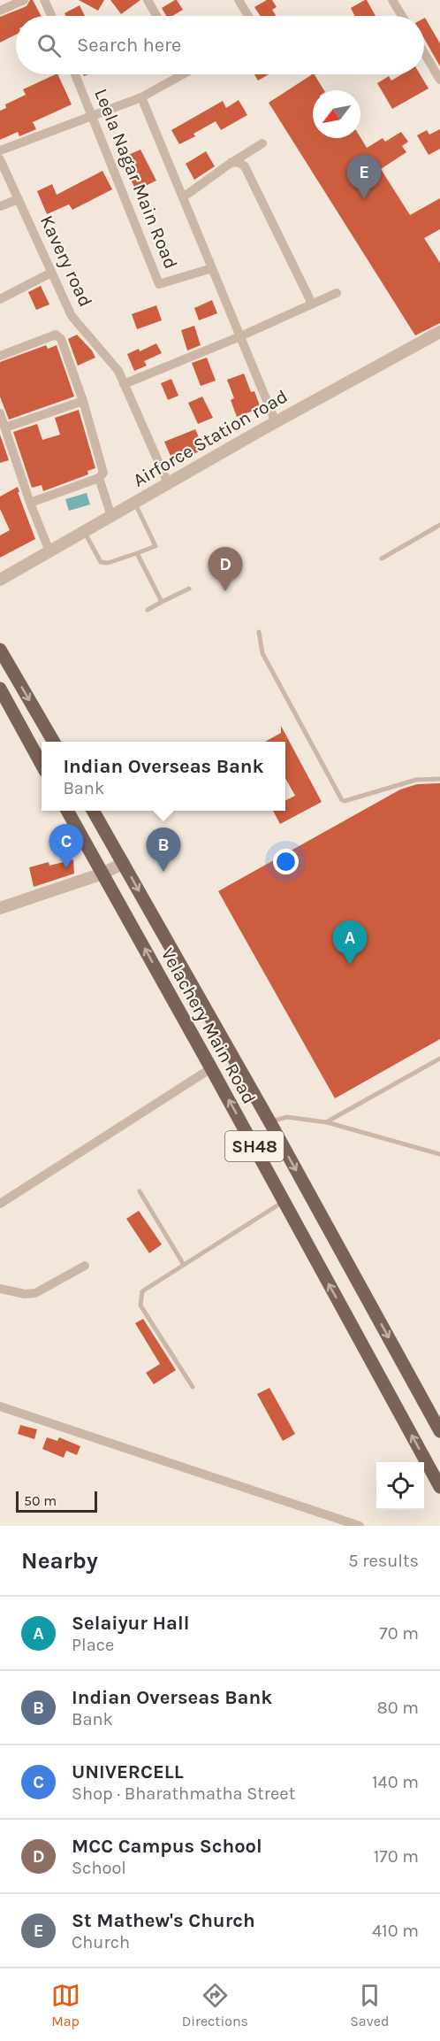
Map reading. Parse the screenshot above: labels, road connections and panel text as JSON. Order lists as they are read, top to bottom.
{
  "streets": {
    "main road": ["Velachery Main Road", "SH48"],
    "street": ["Leela Nagar Main Road", "Kavery road", "Airforce Station road"]
  },
  "crossings": [
    ["Kavery road", "Airforce Station road"]
  ],
  "scale_bar": "50 m",
  "north": "bottom left",
  "page": {
    "search": "Search here",
    "pins": [
      "E",
      "D",
      "C",
      "B",
      "A"
    ],
    "popup": ["Indian Overseas Bank", "Bank"],
    "scale": "50 m",
    "heading": ["Nearby", "5 results"],
    "list": [
      {
        "mark": "A",
        "name": "Selaiyur Hall",
        "note": "Place",
        "value": "70 m"
      },
      {
        "mark": "B",
        "name": "Indian Overseas Bank",
        "note": "Bank",
        "value": "80 m"
      },
      {
        "mark": "C",
        "name": "UNIVERCELL",
        "note": "Shop · Bharathmatha Street",
        "value": "140 m"
      },
      {
        "mark": "D",
        "name": "MCC Campus School",
        "note": "School",
        "value": "170 m"
      },
      {
        "mark": "E",
        "name": "St Mathew's Church",
        "note": "Church",
        "value": "410 m"
      }
    ],
    "nav": ["Map", "Directions", "Saved"]
  }
}
